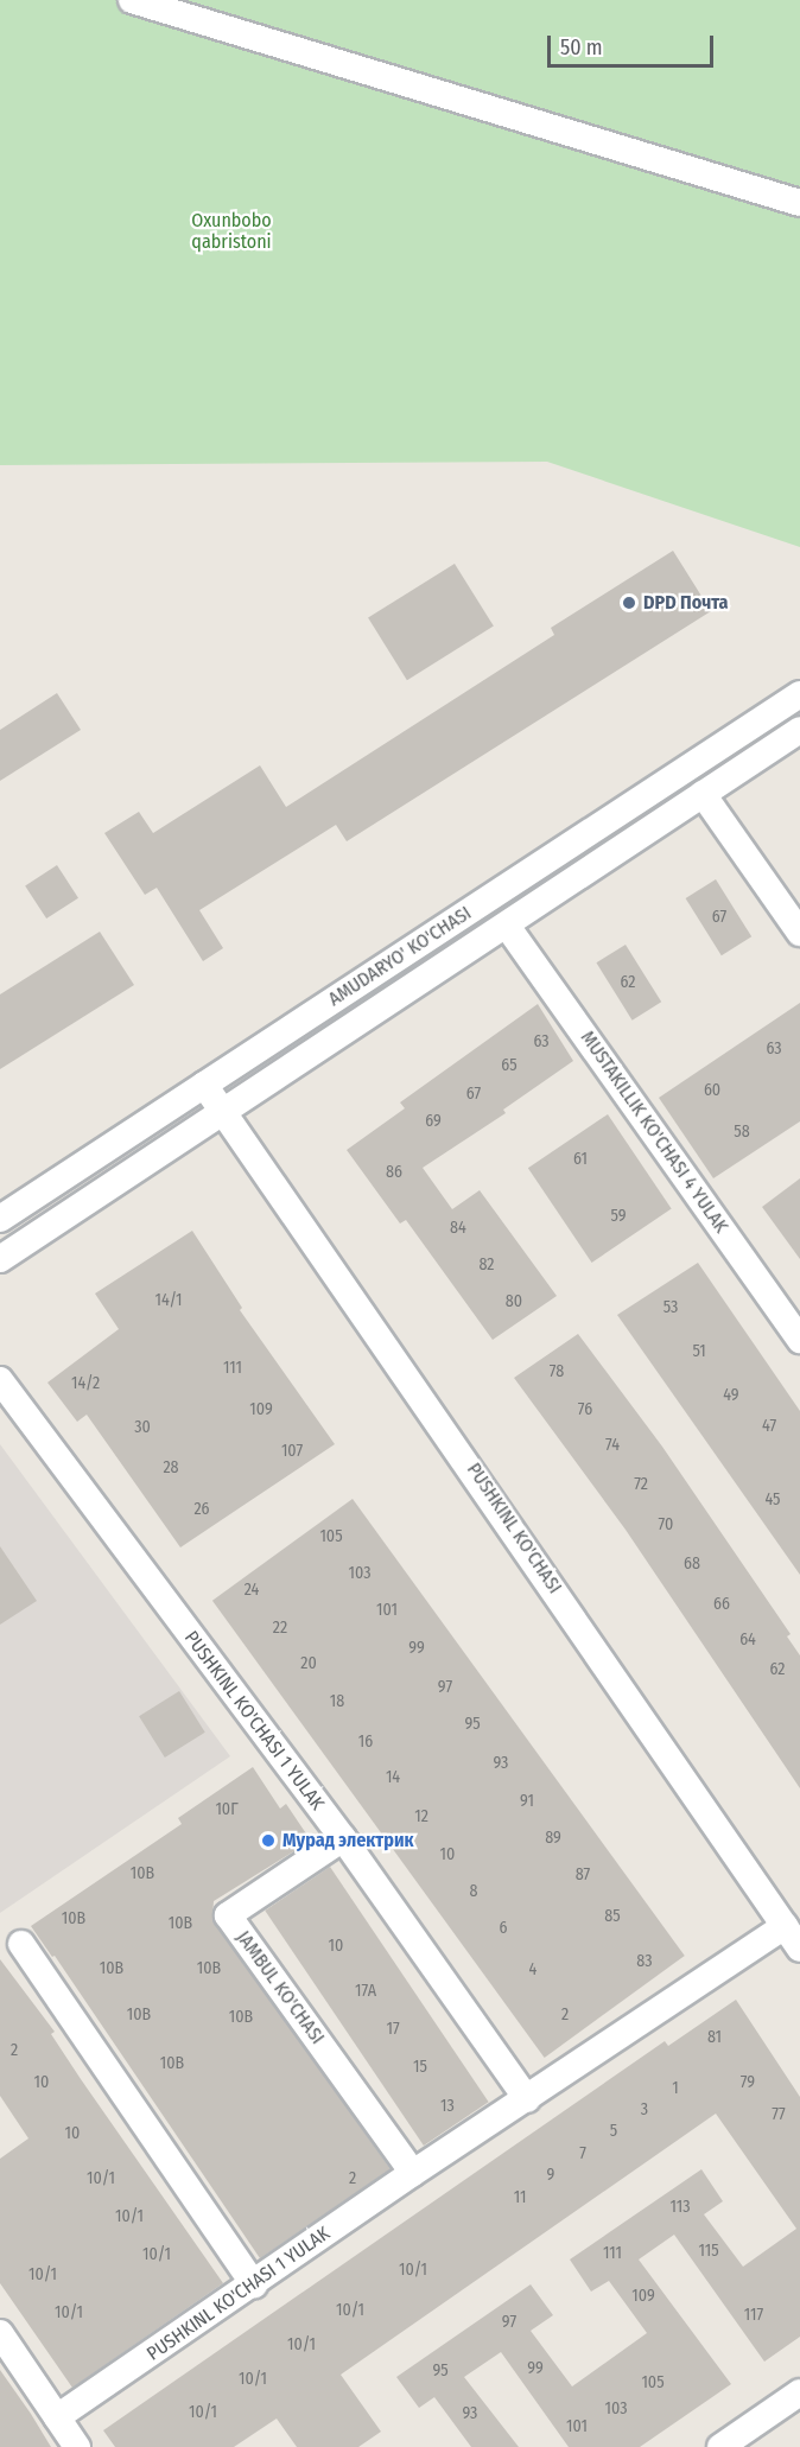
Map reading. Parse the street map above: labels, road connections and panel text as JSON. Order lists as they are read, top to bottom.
{
  "streets": {
    "street": [
      "AMUDARYO' KO'CHASI",
      "MUSTAKILLIK KO'CHASI 4 YULAK",
      "PUSHKINL KO'CHASI",
      "PUSHKINL KO'CHASI 1 YULAK",
      "JAMBUL KO'CHASI"
    ]
  },
  "crossings": [
    ["AMUDARYO' KO'CHASI", "PUSHKINL KO'CHASI"],
    ["PUSHKINL KO'CHASI", "PUSHKINL KO'CHASI 1 YULAK"],
    ["PUSHKINL KO'CHASI 1 YULAK", "JAMBUL KO'CHASI"]
  ],
  "parks": ["Oxunbobo qabristoni"],
  "places": ["DPD Почта", "Мурад электрик"],
  "house_numbers": [
    "67",
    "62",
    "63",
    "63",
    "65",
    "60",
    "67",
    "69",
    "58",
    "61",
    "86",
    "59",
    "84",
    "82",
    "14/1",
    "80",
    "53",
    "51",
    "111",
    "78",
    "14/2",
    "49",
    "109",
    "76",
    "47",
    "30",
    "74",
    "107",
    "28",
    "72",
    "45",
    "26",
    "70",
    "105",
    "68",
    "103",
    "24",
    "66",
    "101",
    "22",
    "64",
    "99",
    "20",
    "62",
    "97",
    "18",
    "95",
    "16",
    "93",
    "14",
    "91",
    "10Г",
    "12",
    "89",
    "10",
    "10В",
    "87",
    "8",
    "85",
    "10В",
    "10В",
    "6",
    "10",
    "83",
    "10В",
    "10В",
    "4",
    "17А",
    "10В",
    "2",
    "10В",
    "17",
    "81",
    "2",
    "10В",
    "15",
    "10",
    "79",
    "1",
    "13",
    "3",
    "77",
    "5",
    "10",
    "7",
    "9",
    "10/1",
    "2",
    "11",
    "113",
    "10/1",
    "115",
    "111",
    "10/1",
    "10/1",
    "10/1",
    "109",
    "10/1",
    "10/1",
    "117",
    "97",
    "10/1",
    "99",
    "95",
    "10/1",
    "105",
    "103",
    "10/1",
    "93",
    "101"
  ],
  "scale_bar": "50 m"
}
